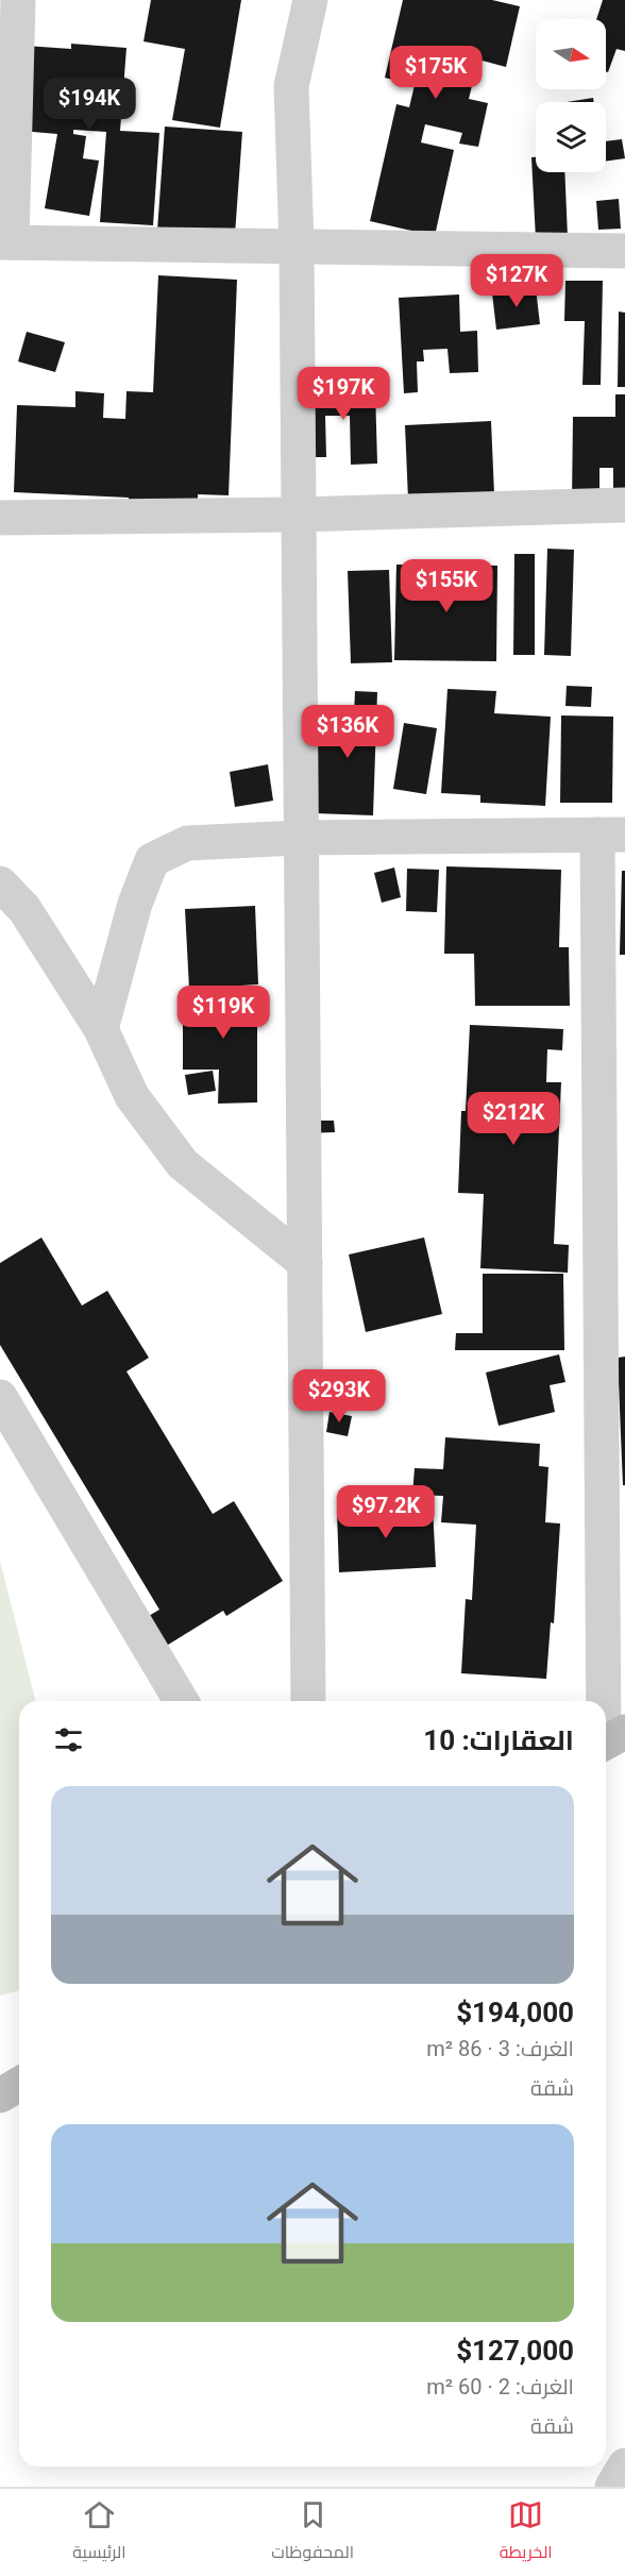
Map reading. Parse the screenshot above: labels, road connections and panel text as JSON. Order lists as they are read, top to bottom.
{
  "north": "right",
  "page": {
    "price": [
      "$175K",
      "$194K",
      "$127K",
      "$197K",
      "$155K",
      "$136K",
      "$119K",
      "$212K",
      "$293K",
      "$97.2K"
    ],
    "heading": "العقارات: 10",
    "list": [
      {
        "name": "$194,000",
        "note": "الغرف: 3 · 86 m² · شقة"
      },
      {
        "name": "$127,000",
        "note": "الغرف: 2 · 60 m² · شقة"
      }
    ],
    "tabs": ["الخريطة", "المحفوظات", "الرئيسية"]
  }
}
